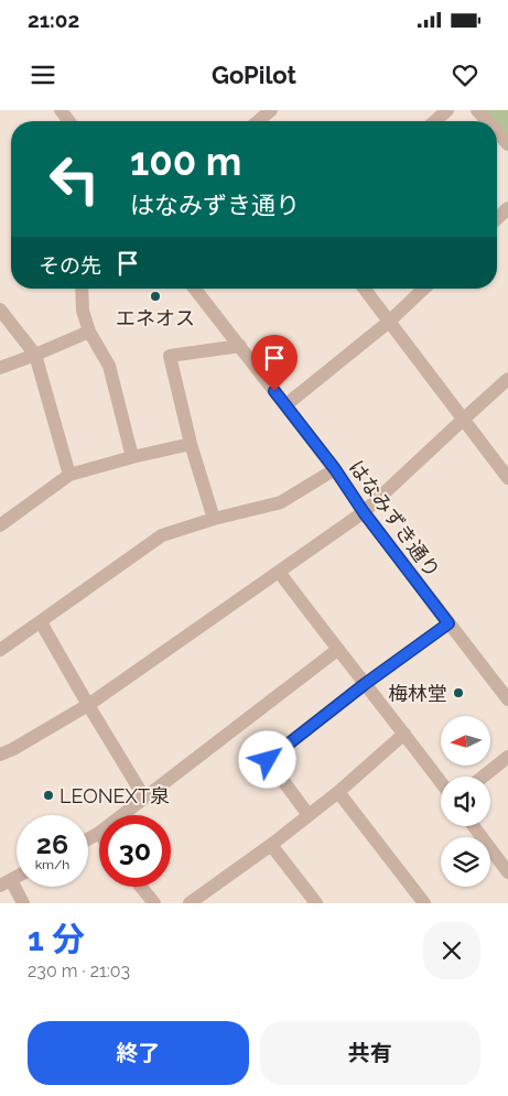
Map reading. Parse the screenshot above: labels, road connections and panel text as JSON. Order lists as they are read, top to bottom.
{
  "streets": {
    "street": ["はなみずき通り"]
  },
  "places": ["エネオス", "梅林堂", "LEONEXT泉"],
  "north": "left",
  "page": {
    "status": "21:02",
    "header": "GoPilot",
    "turn": ["100 m", "はなみずき通り"],
    "then": "その先",
    "speed": "26 km/h",
    "limit": "30",
    "heading": ["1 分", "230 m · 21:03"],
    "buttons": ["終了", "共有"]
  }
}
